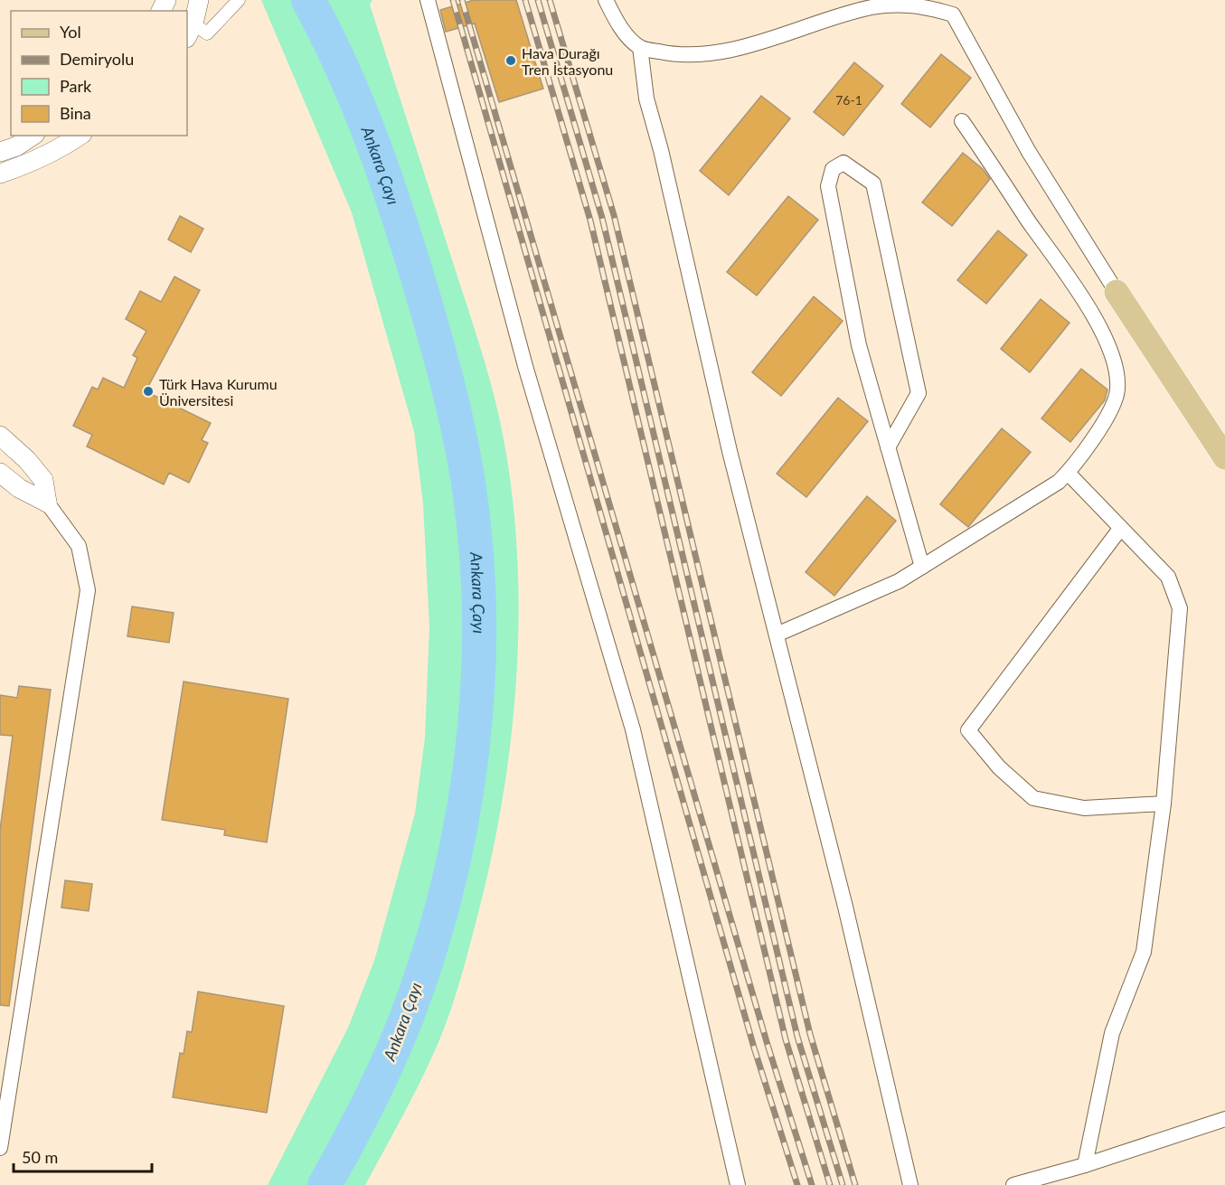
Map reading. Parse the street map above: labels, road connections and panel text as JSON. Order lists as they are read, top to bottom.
{
  "water": ["Ankara Çayı"],
  "places": ["Hava Durağı Tren İstasyonu", "Türk Hava Kurumu Üniversitesi"],
  "house_numbers": ["76-1"],
  "legend": [
    "Yol",
    "Demiryolu",
    "Park",
    "Bina"
  ],
  "scale_bar": "50 m"
}
